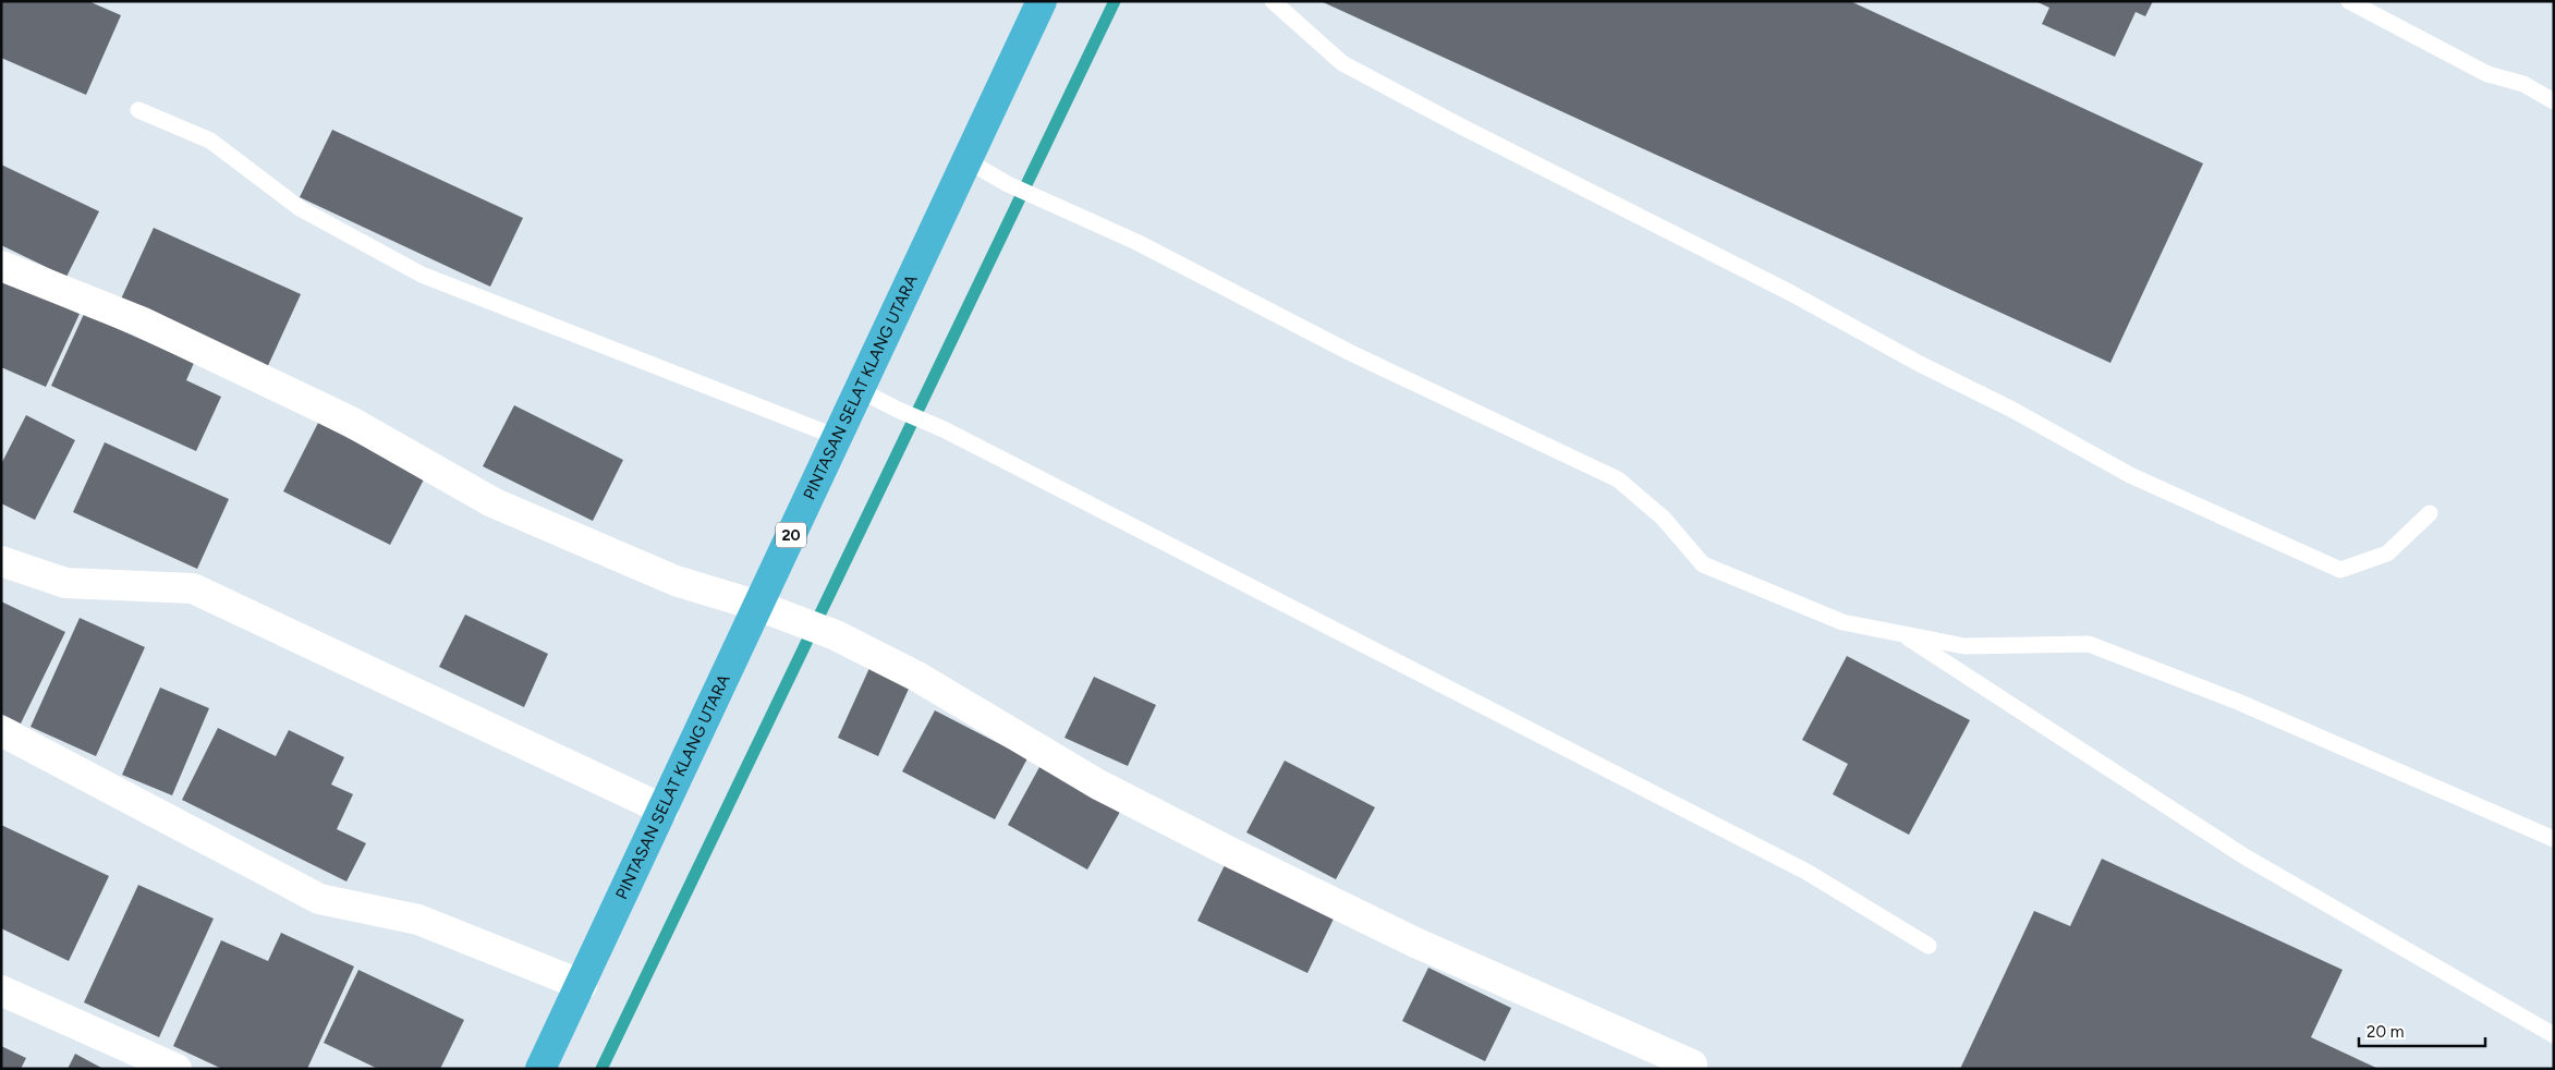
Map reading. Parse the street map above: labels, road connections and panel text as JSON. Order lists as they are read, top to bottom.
{
  "streets": {
    "highway": ["PINTASAN SELAT KLANG UTARA", "20"]
  },
  "scale_bar": "20 m"
}
